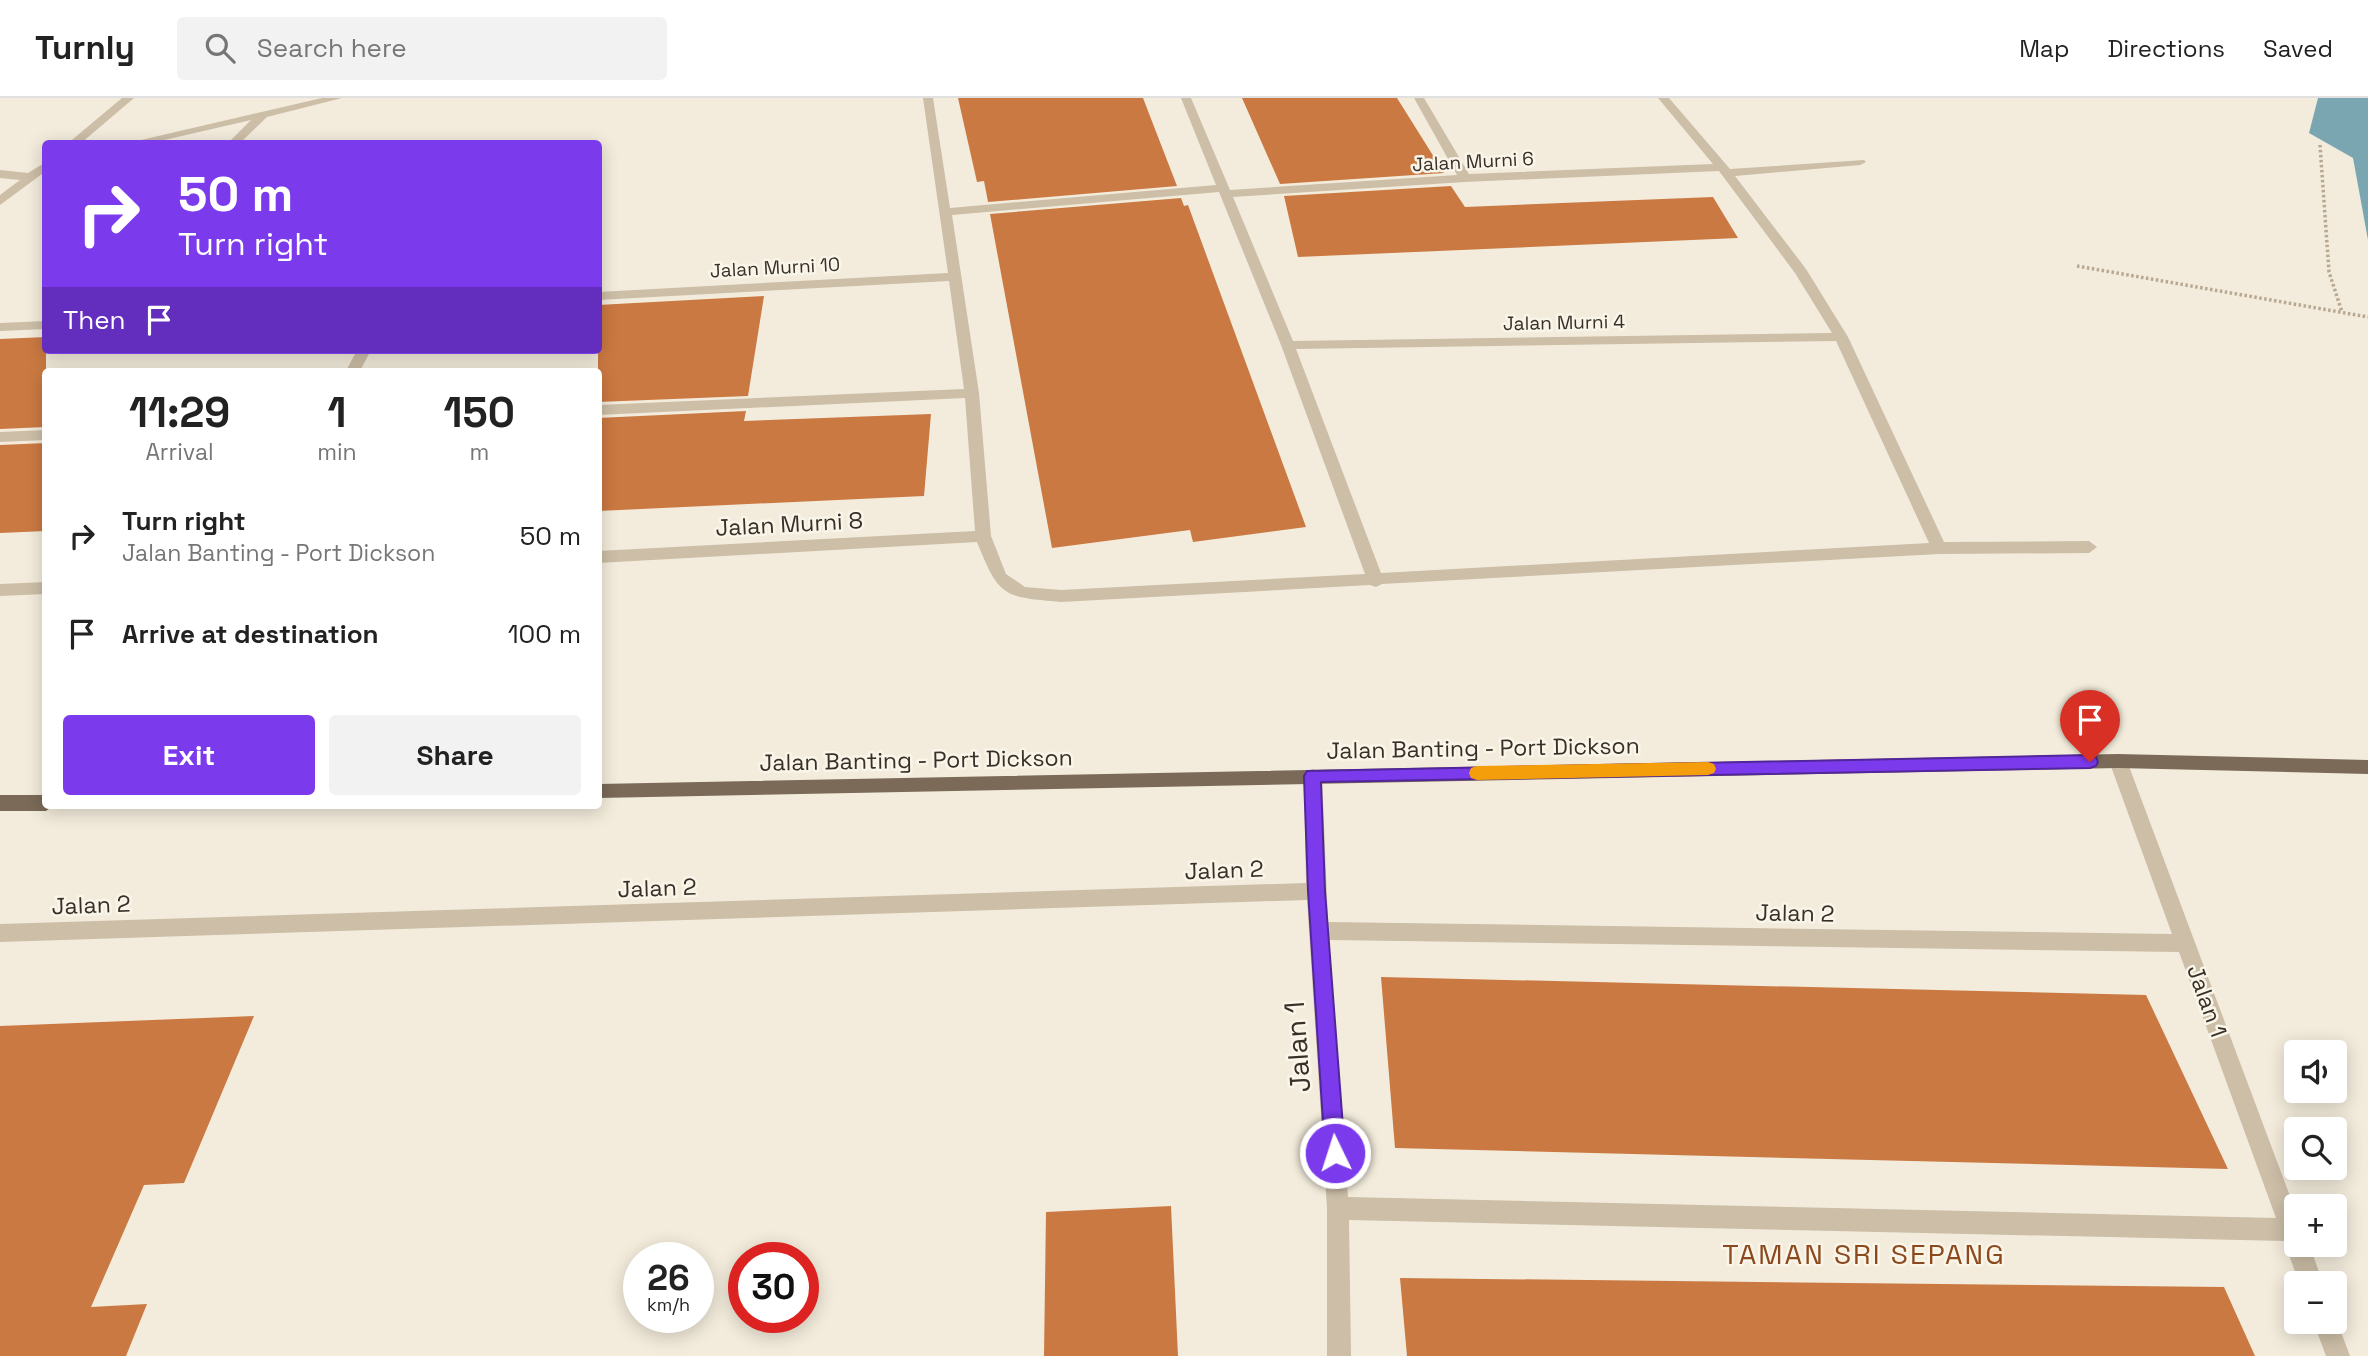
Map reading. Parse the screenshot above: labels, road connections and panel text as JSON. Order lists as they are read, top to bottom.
{
  "streets": {
    "main road": ["Jalan Banting - Port Dickson"],
    "street": [
      "Jalan Murni 6",
      "Jalan Murni 10",
      "Jalan Murni 4",
      "Jalan Murni 8",
      "Jalan 2",
      "Jalan 1"
    ]
  },
  "crossings": [
    ["Jalan Banting - Port Dickson", "Jalan 1"],
    ["Jalan 2", "Jalan 1"]
  ],
  "districts": ["TAMAN SRI SEPANG"],
  "page": {
    "header": "Turnly",
    "search": "Search here",
    "nav": ["Map", "Directions", "Saved"],
    "turn": ["50 m", "Turn right"],
    "then": "Then",
    "eta": [
      "11:29",
      "Arrival",
      "1",
      "min",
      "150",
      "m"
    ],
    "list": [
      {
        "name": "Turn right",
        "note": "Jalan Banting - Port Dickson",
        "value": "50 m"
      },
      {
        "name": "Arrive at destination",
        "value": "100 m"
      }
    ],
    "buttons": ["Exit", "Share"],
    "map_buttons": ["+", "−"],
    "speed": "26 km/h",
    "limit": "30"
  }
}
